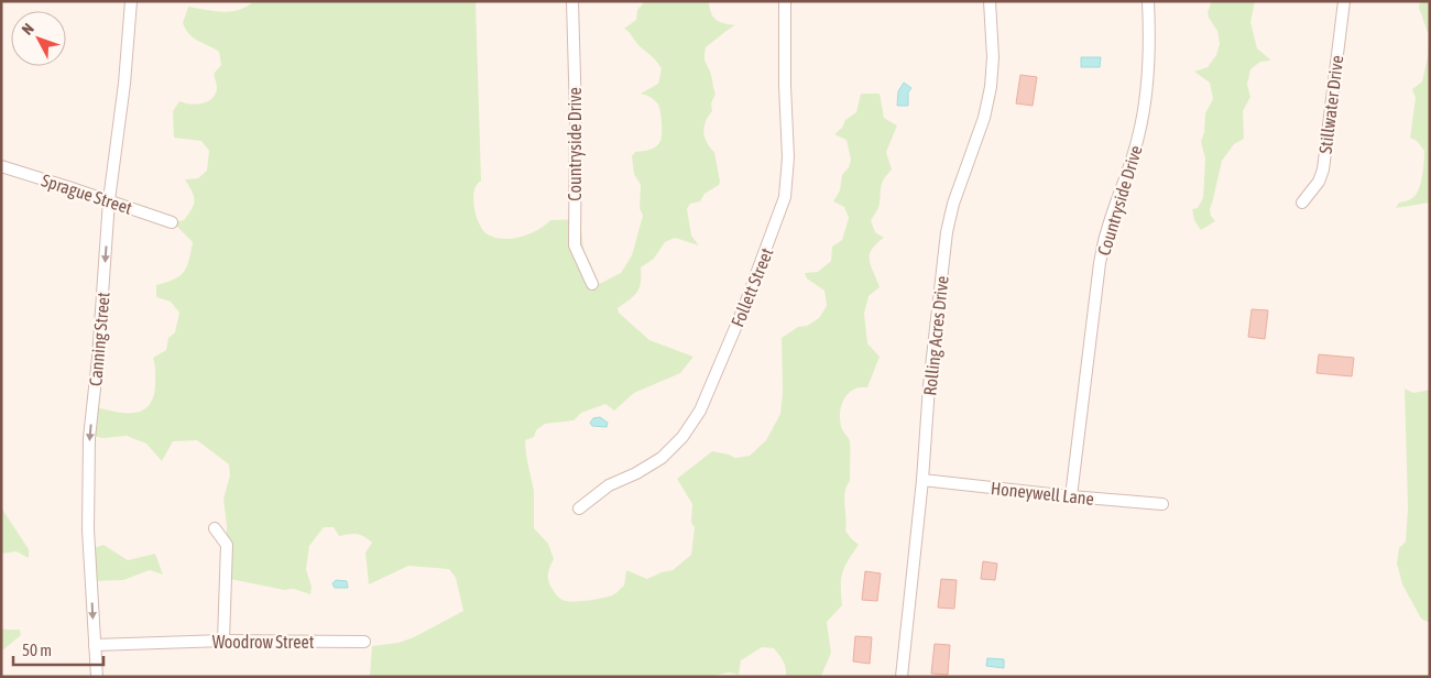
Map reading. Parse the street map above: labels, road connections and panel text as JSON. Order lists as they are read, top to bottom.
{
  "streets": {
    "street": [
      "Stillwater Drive",
      "Countryside Drive",
      "Sprague Street",
      "Follett Street",
      "Rolling Acres Drive",
      "Canning Street",
      "Honeywell Lane",
      "Woodrow Street"
    ]
  },
  "crossings": [
    ["Countryside Drive", "Honeywell Lane"],
    ["Sprague Street", "Canning Street"],
    ["Rolling Acres Drive", "Honeywell Lane"],
    ["Canning Street", "Woodrow Street"]
  ],
  "one_way": ["Canning Street"],
  "scale_bar": "50 m",
  "north": "top left"
}
